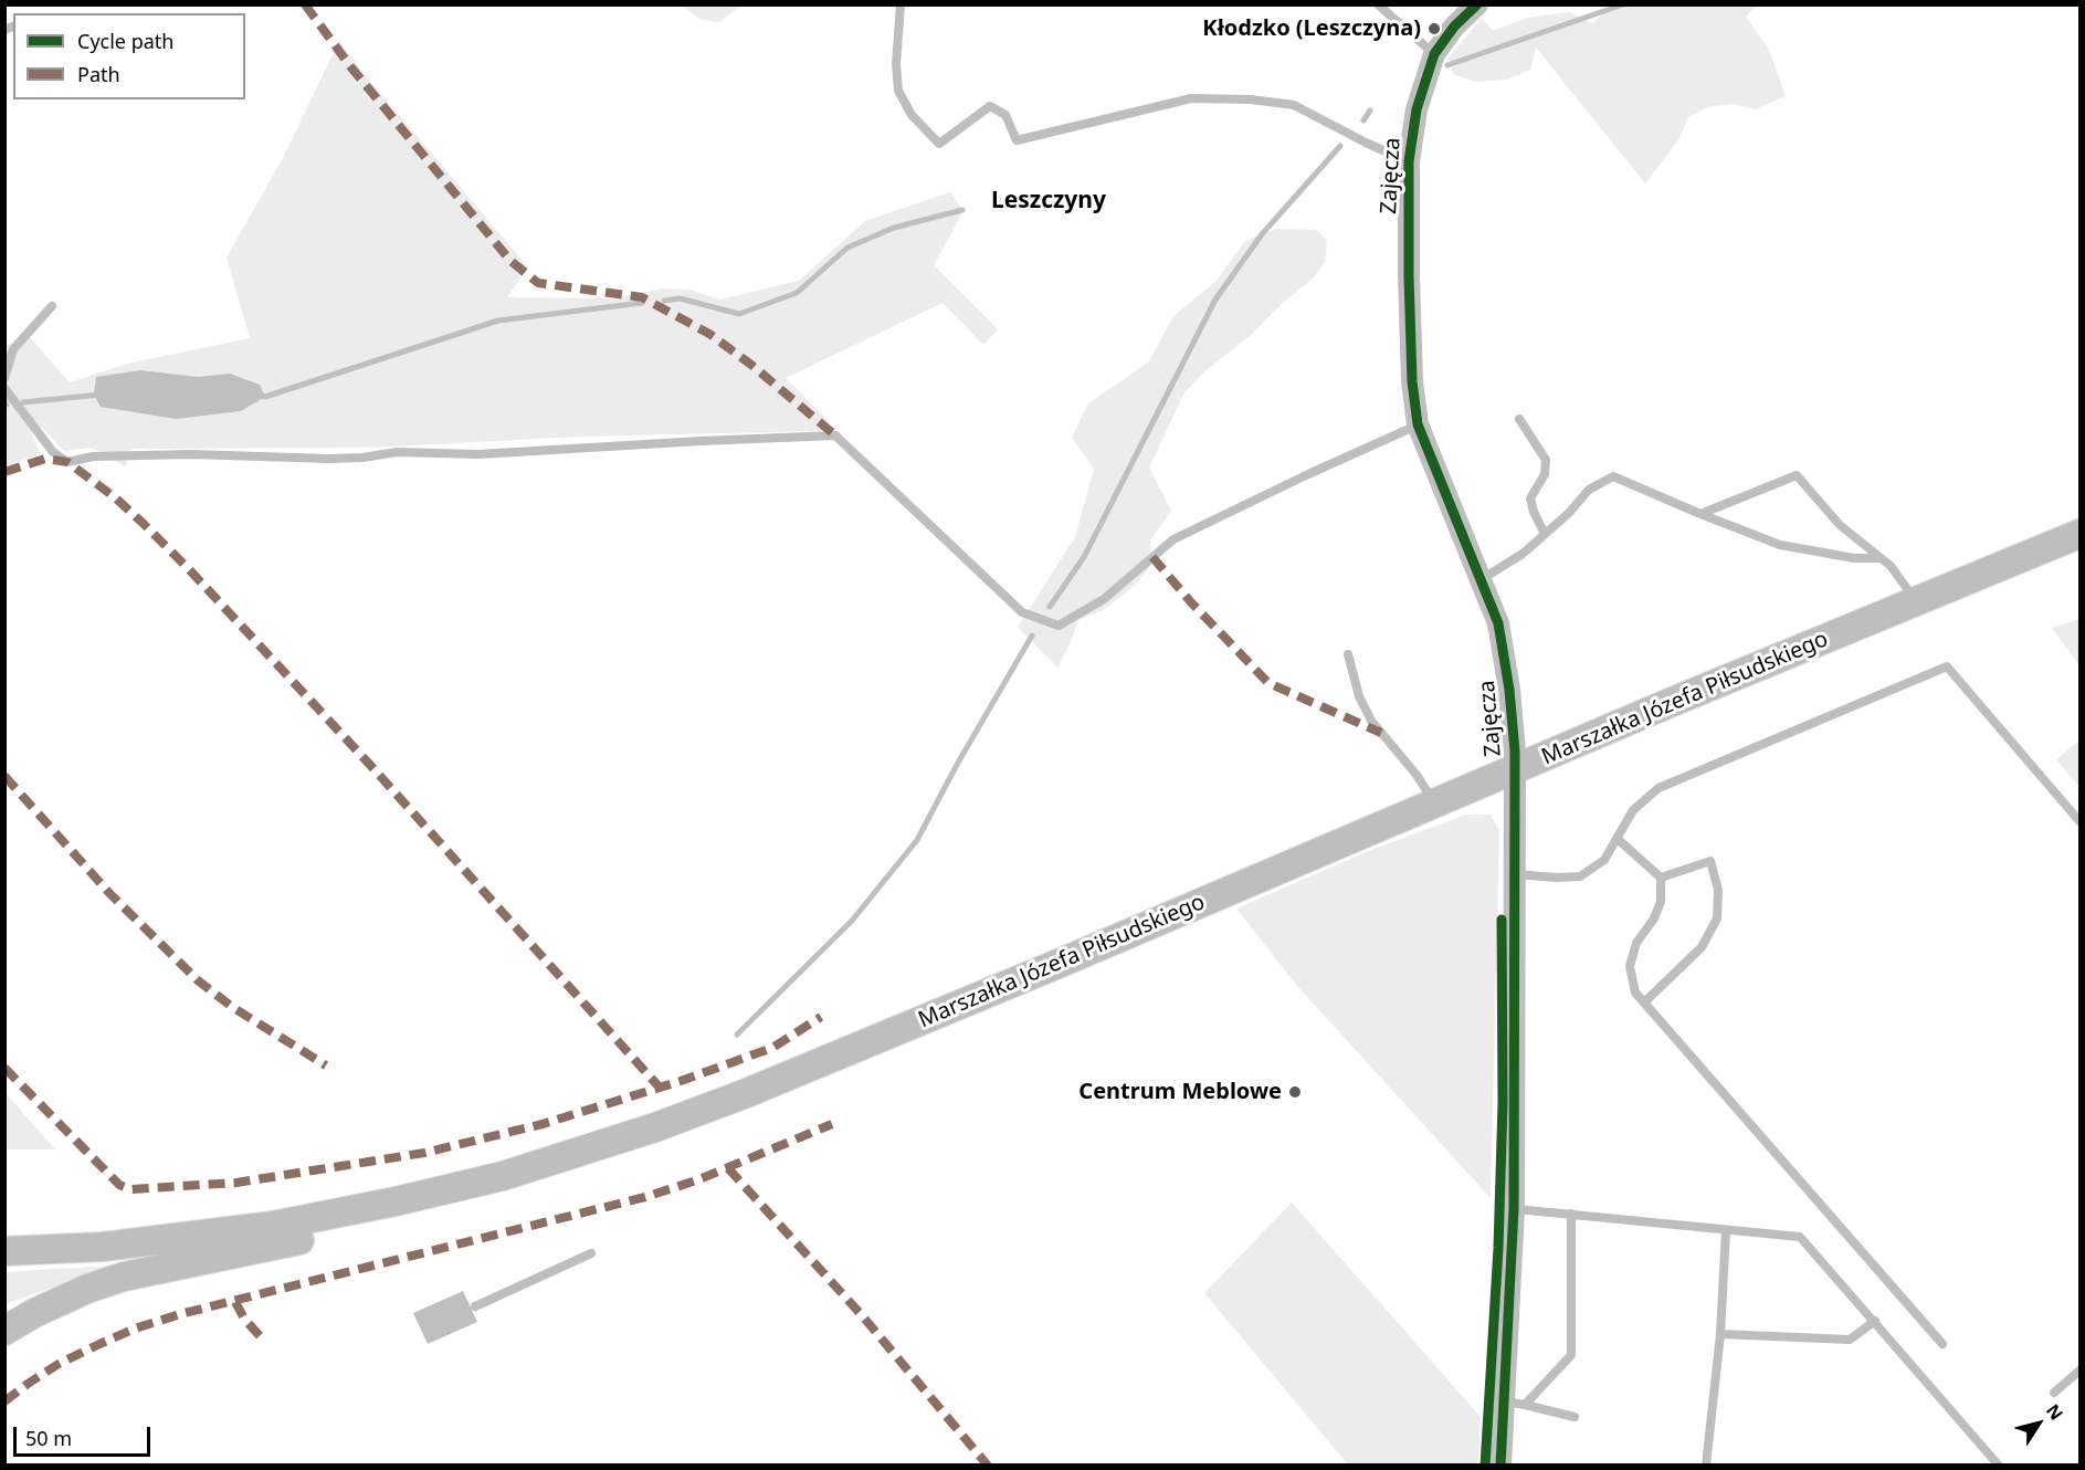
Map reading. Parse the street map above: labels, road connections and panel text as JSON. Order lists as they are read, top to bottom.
{
  "streets": {
    "highway": ["Marszałka Józefa Piłsudskiego"],
    "street": ["Zajęcza"]
  },
  "crossings": [
    ["Zajęcza", "Marszałka Józefa Piłsudskiego"]
  ],
  "districts": ["Leszczyny"],
  "places": ["Kłodzko (Leszczyna)", "Centrum Meblowe"],
  "legend": ["Cycle path", "Path"],
  "scale_bar": "50 m",
  "north": "top right"
}
